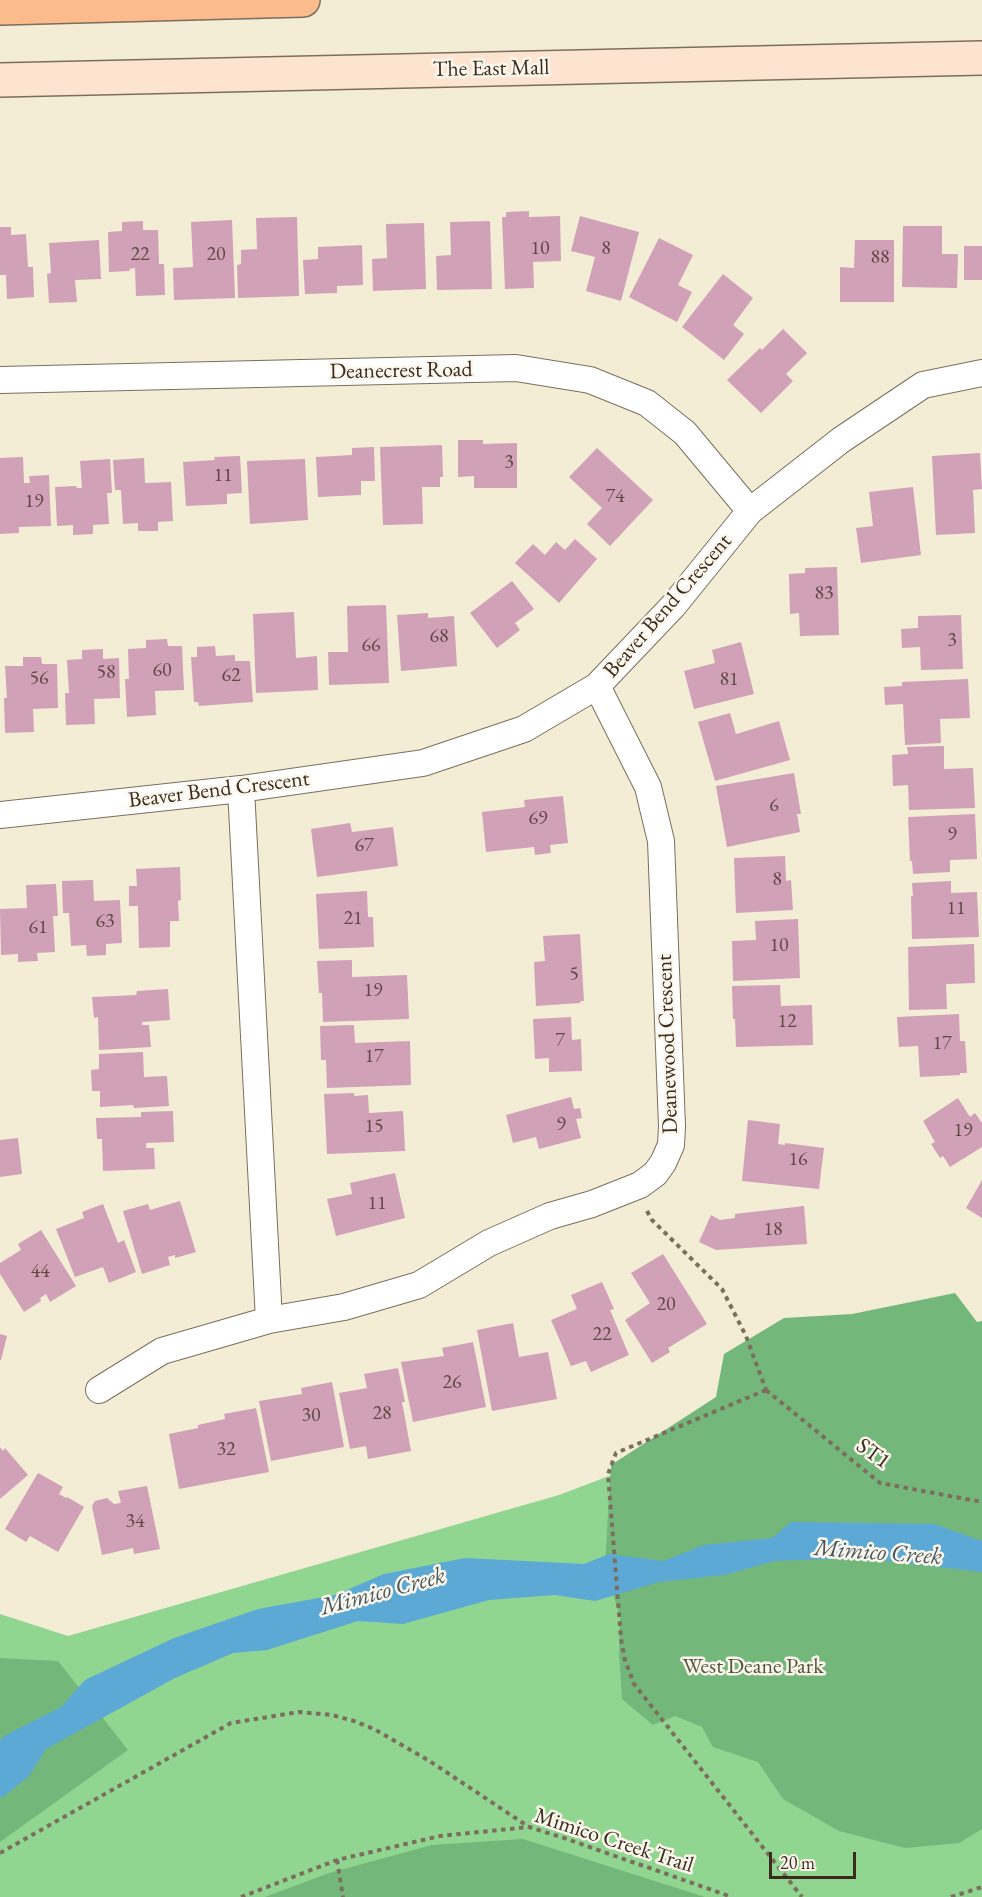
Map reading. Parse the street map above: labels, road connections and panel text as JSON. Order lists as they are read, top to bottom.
{
  "streets": {
    "main road": ["The East Mall"],
    "street": ["Deanecrest Road", "Beaver Bend Crescent", "Deanewood Crescent"],
    "path": ["ST1", "Mimico Creek Trail"]
  },
  "crossings": [
    ["Deanecrest Road", "Beaver Bend Crescent"],
    ["Beaver Bend Crescent", "Deanewood Crescent"]
  ],
  "water": ["Mimico Creek"],
  "parks": ["West Deane Park"],
  "house_numbers": [
    "10",
    "8",
    "22",
    "20",
    "88",
    "3",
    "11",
    "74",
    "19",
    "83",
    "68",
    "3",
    "66",
    "60",
    "58",
    "62",
    "56",
    "81",
    "6",
    "69",
    "9",
    "67",
    "8",
    "11",
    "21",
    "63",
    "61",
    "10",
    "5",
    "19",
    "12",
    "7",
    "17",
    "17",
    "9",
    "15",
    "19",
    "16",
    "11",
    "18",
    "44",
    "20",
    "22",
    "26",
    "28",
    "30",
    "32",
    "34"
  ],
  "scale_bar": "20 m"
}
